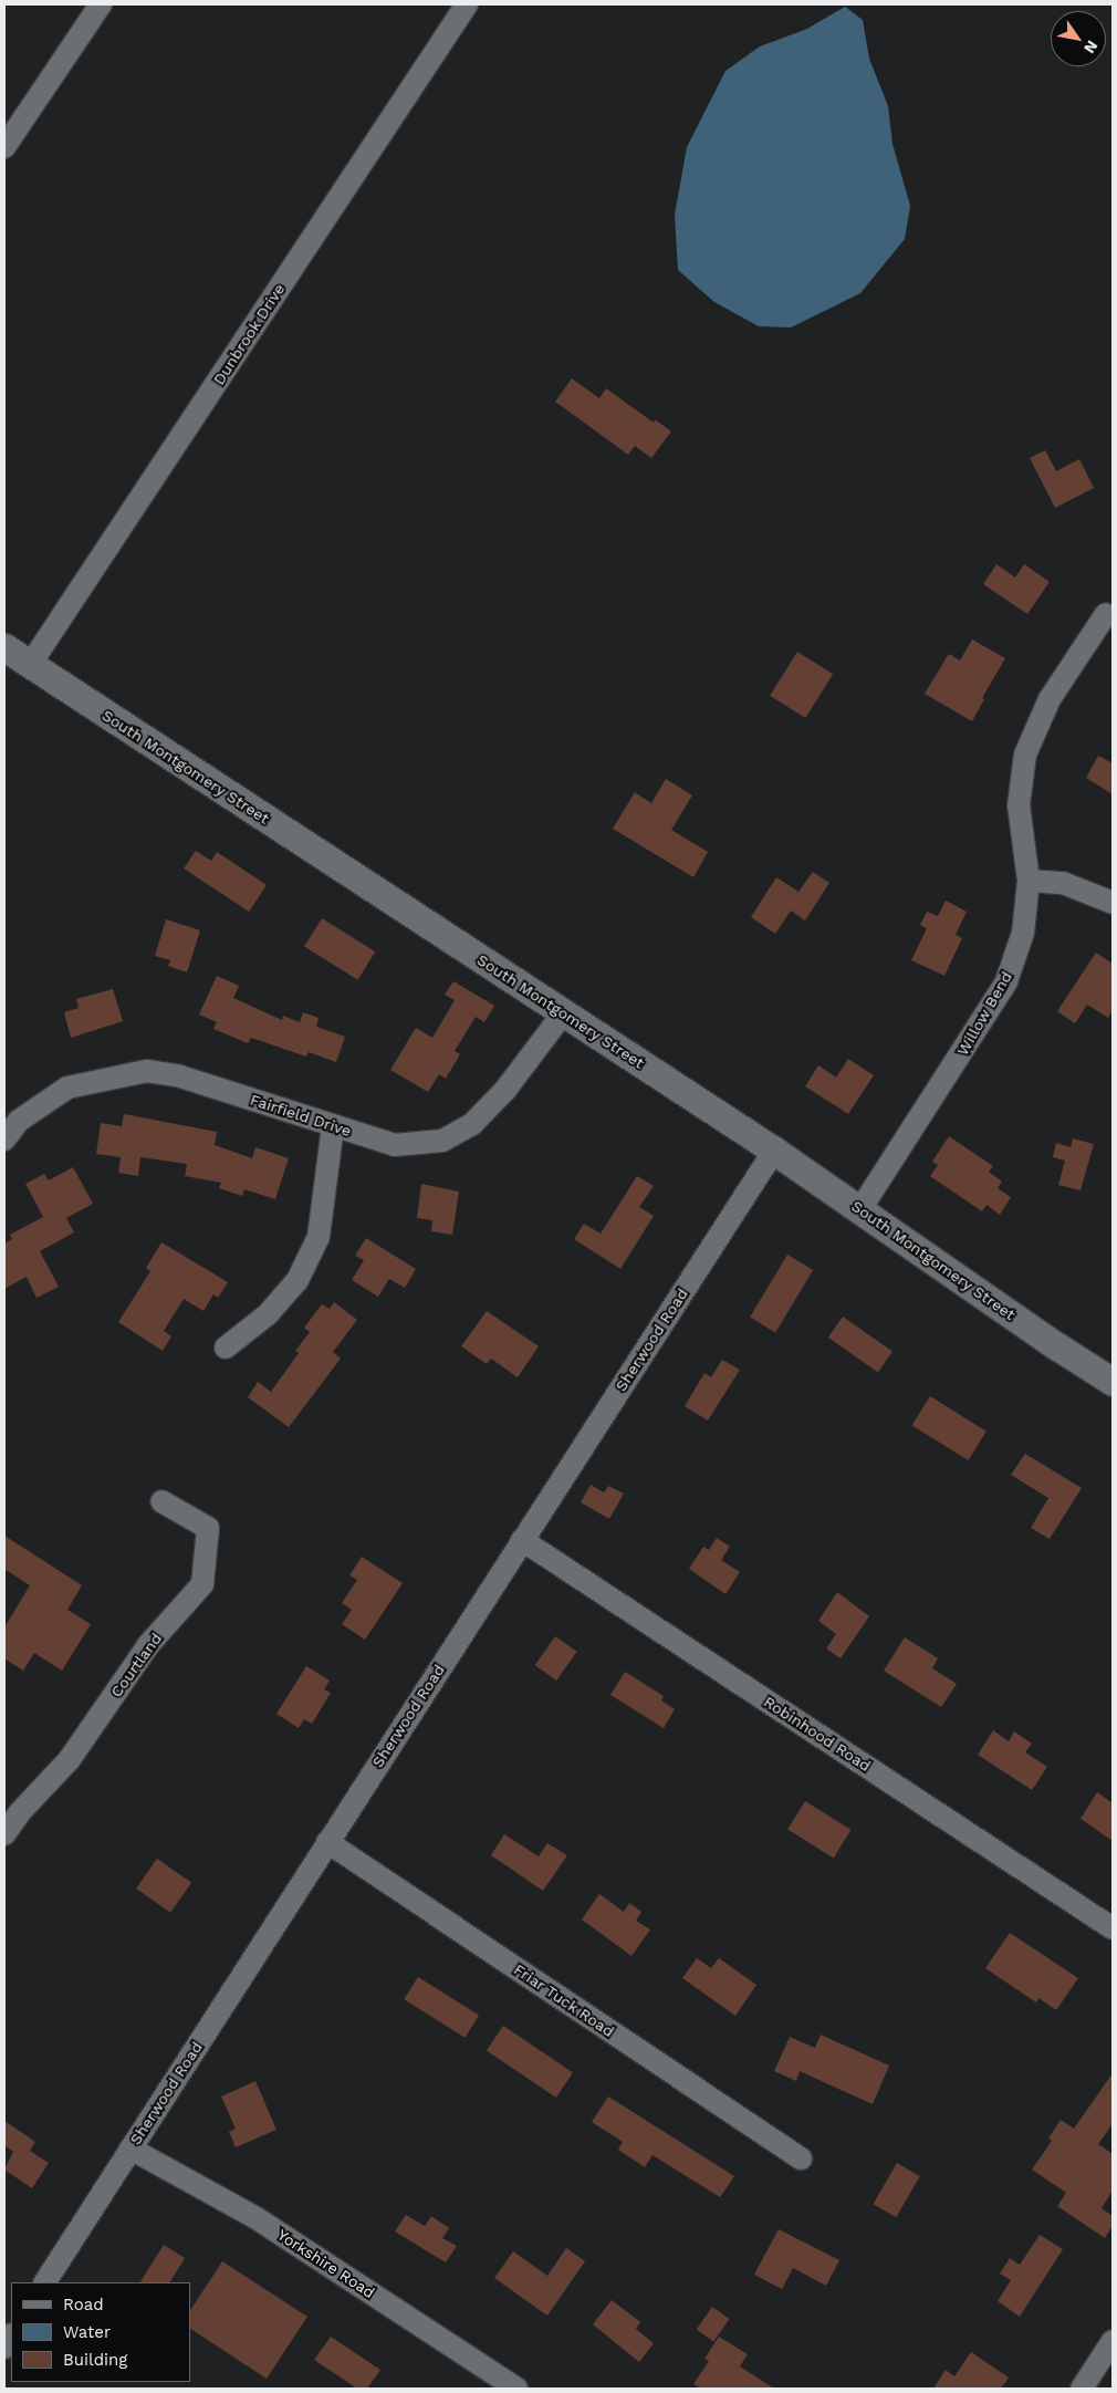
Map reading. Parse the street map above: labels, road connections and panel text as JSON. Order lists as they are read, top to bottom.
{
  "streets": {
    "street": [
      "Dunbrook Drive",
      "South Montgomery Street",
      "Willow Bend",
      "Fairfield Drive",
      "Sherwood Road",
      "Courtland",
      "Robinhood Road",
      "Friar Tuck Road",
      "Yorkshire Road"
    ]
  },
  "crossings": [
    ["Dunbrook Drive", "South Montgomery Street"],
    ["South Montgomery Street", "Willow Bend"],
    ["South Montgomery Street", "Fairfield Drive"],
    ["South Montgomery Street", "Sherwood Road"],
    ["Sherwood Road", "Robinhood Road"],
    ["Sherwood Road", "Friar Tuck Road"],
    ["Sherwood Road", "Yorkshire Road"]
  ],
  "legend": ["Road", "Water", "Building"],
  "north": "bottom right"
}
